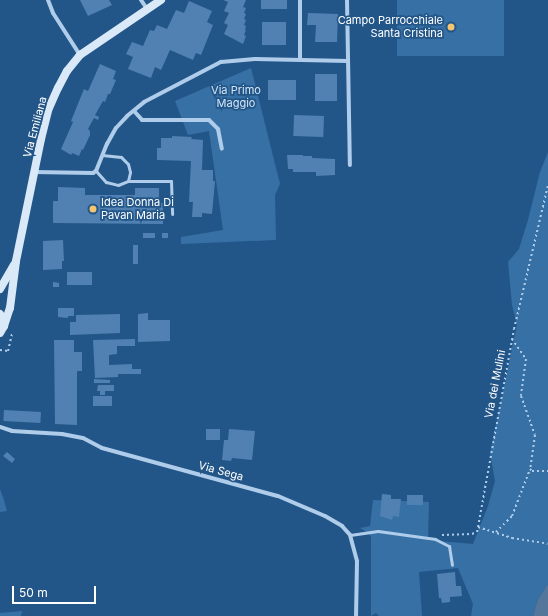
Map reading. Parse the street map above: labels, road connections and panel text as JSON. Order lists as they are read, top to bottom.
{
  "streets": {
    "main road": ["Via Emiliana"],
    "street": ["Via Sega"],
    "path": ["Via dei Mulini"]
  },
  "parks": ["Via Primo Maggio"],
  "places": ["Campo Parrocchiale Santa Cristina", "Idea Donna Di Pavan Maria"],
  "scale_bar": "50 m"
}
